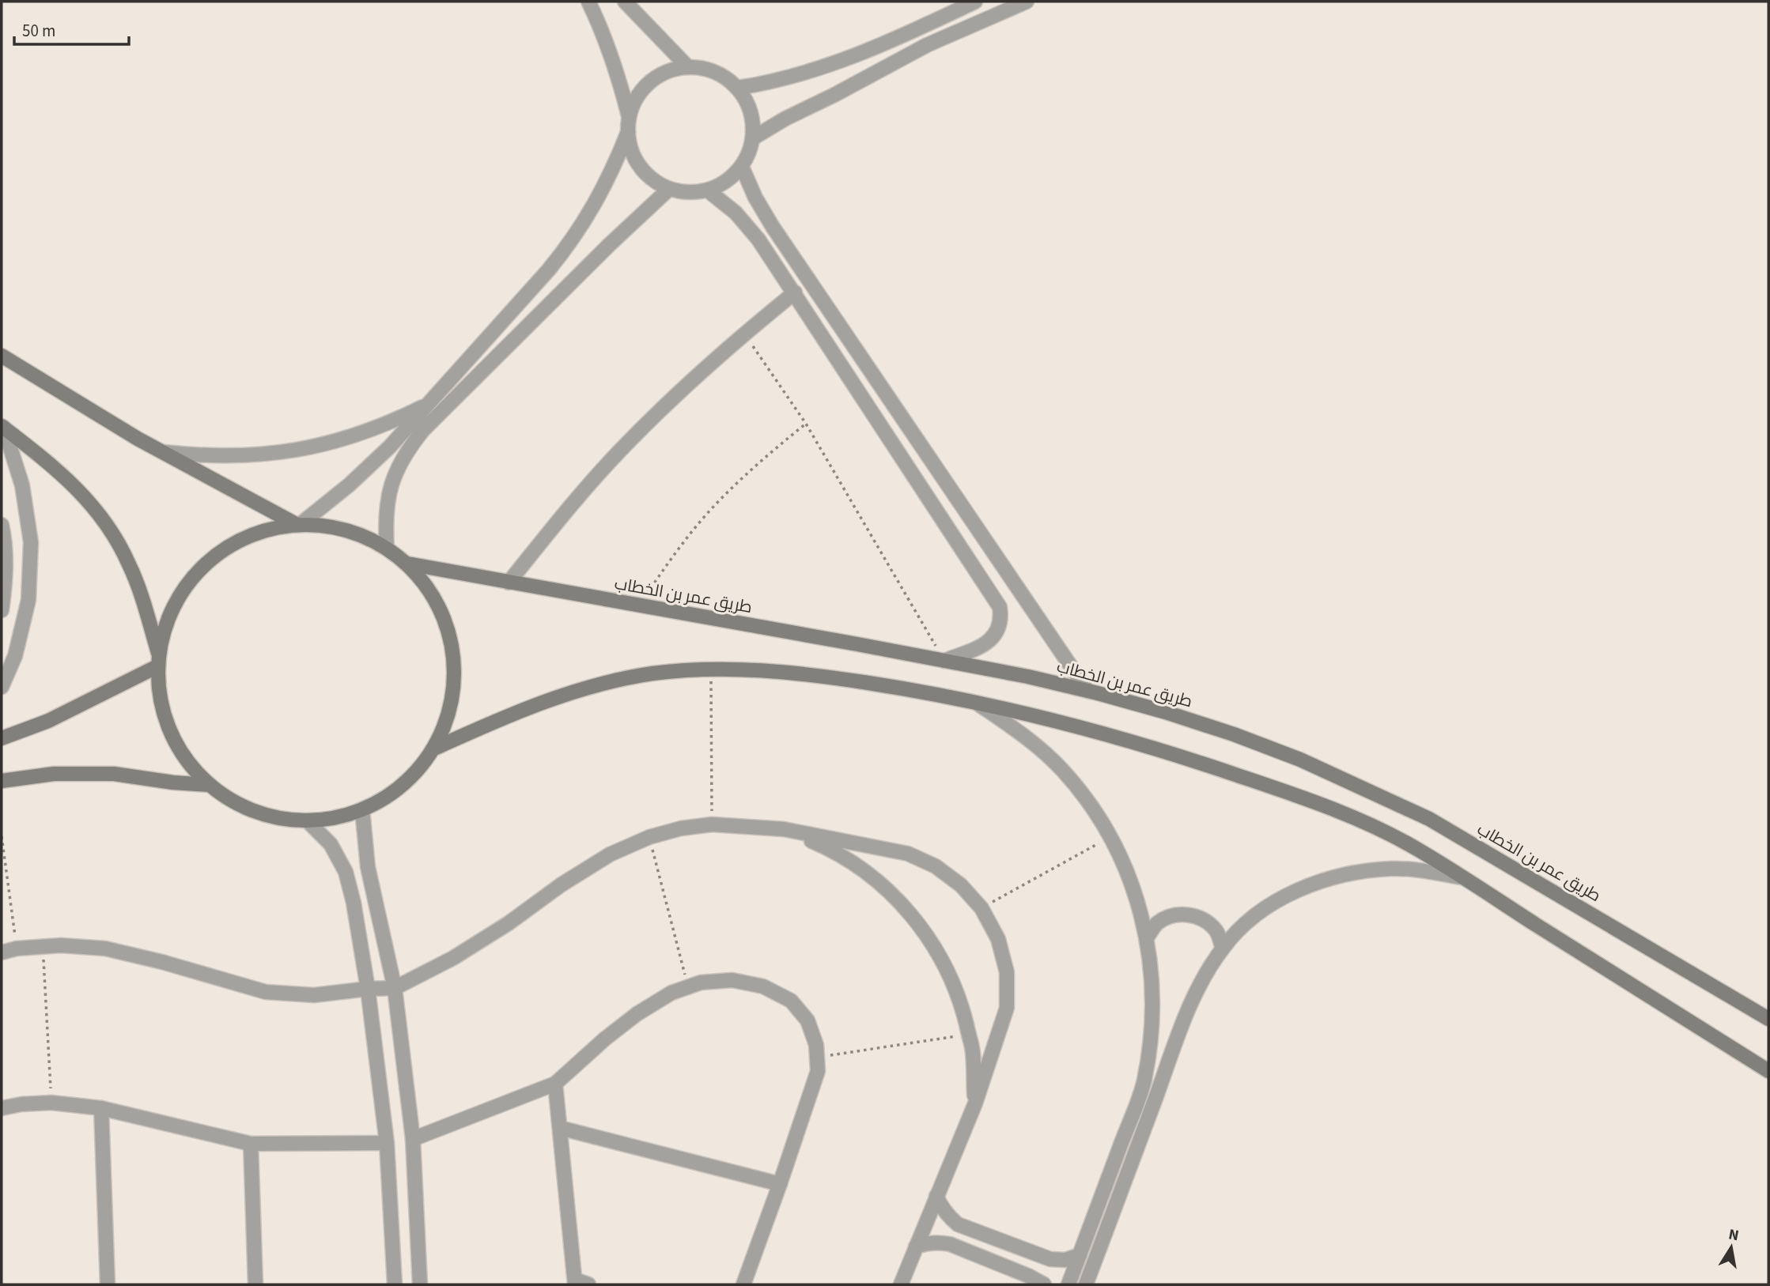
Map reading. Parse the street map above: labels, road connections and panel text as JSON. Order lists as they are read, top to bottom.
{
  "streets": {
    "street": ["طريق عمر بن الخطاب"]
  },
  "scale_bar": "50 m",
  "north": "top"
}
